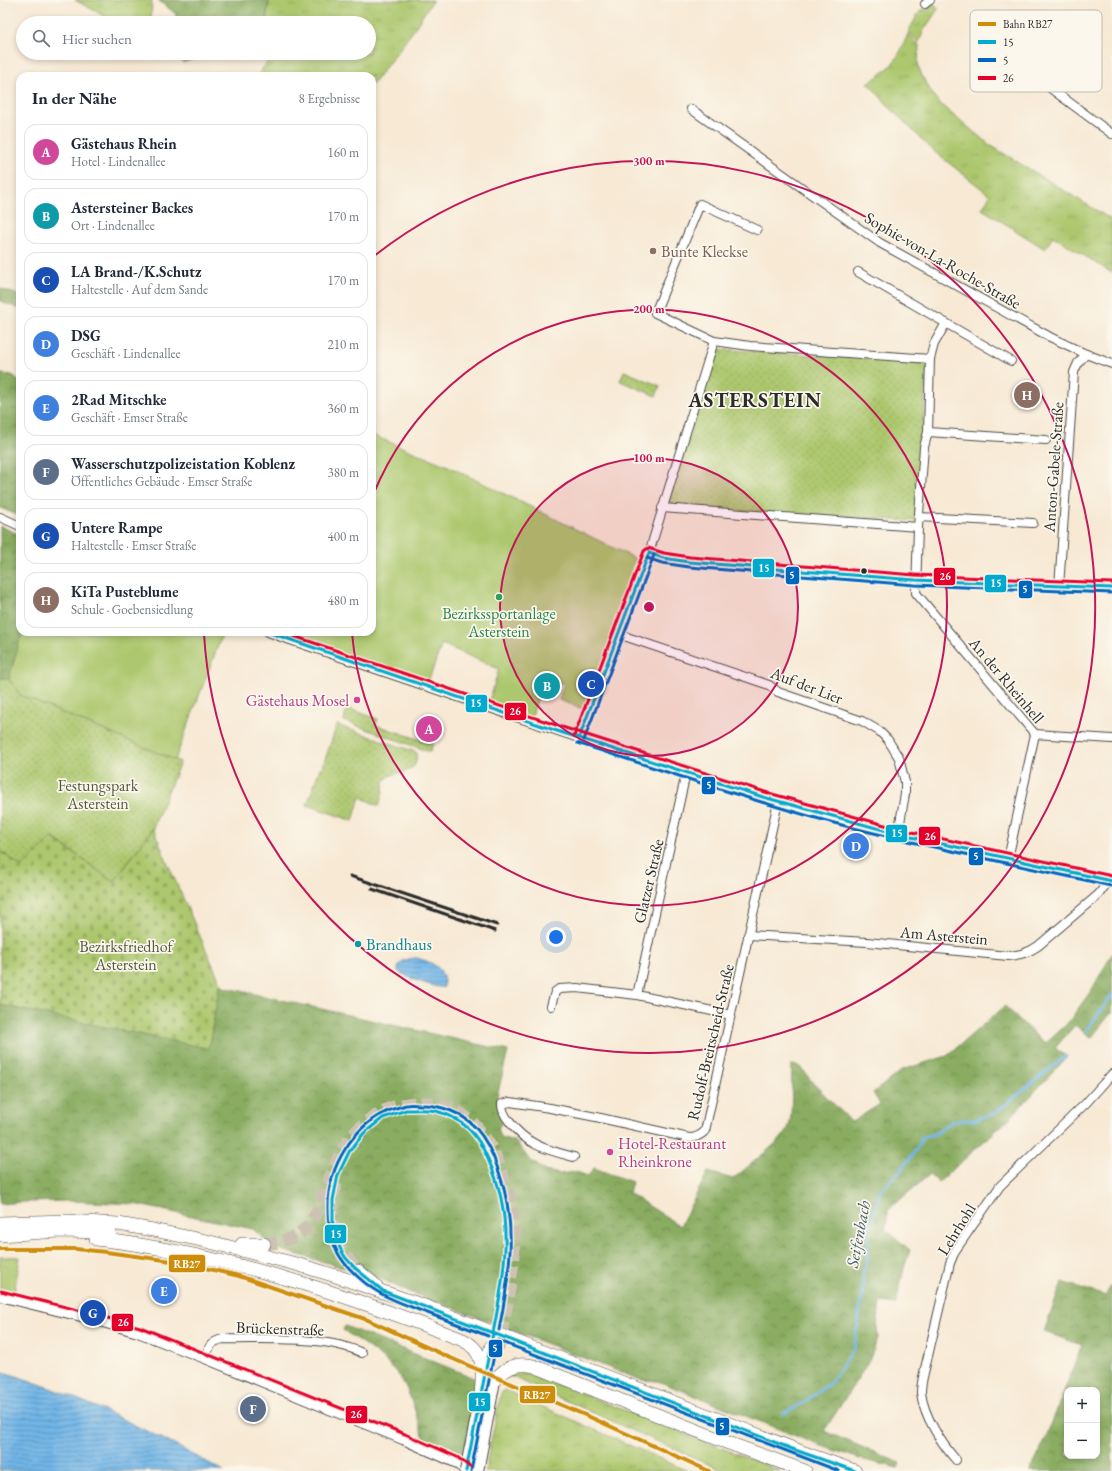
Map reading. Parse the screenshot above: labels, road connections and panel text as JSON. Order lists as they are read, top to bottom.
{
  "streets": {
    "street": [
      "Sophie-von-La-Roche-Straße",
      "Anton-Gabele-Straße",
      "An der Rheinhell",
      "Auf der Lier",
      "Glatzer Straße",
      "Am Asterstein",
      "Rudolf-Breitscheid-Straße",
      "Lehrhohl",
      "Brückenstraße"
    ]
  },
  "crossings": [
    ["Sophie-von-La-Roche-Straße", "Anton-Gabele-Straße"],
    ["Anton-Gabele-Straße", "An der Rheinhell"],
    ["Am Asterstein", "Rudolf-Breitscheid-Straße"]
  ],
  "districts": ["ASTERSTEIN"],
  "water": ["Seifenbach"],
  "parks": ["Festungspark Asterstein", "Bezirksfriedhof Asterstein"],
  "places": [
    "Bunte Kleckse",
    "Bezirkssportanlage Asterstein",
    "Gästehaus Mosel",
    "Brandhaus",
    "Hotel-Restaurant Rheinkrone"
  ],
  "lines": [
    "transit line 26",
    "transit line 15",
    "transit line 5",
    "rail line RB27"
  ],
  "legend": [
    "Bahn RB27",
    "15",
    "5",
    "26"
  ],
  "page": {
    "search": "Hier suchen",
    "heading": ["In der Nähe", "8 Ergebnisse"],
    "list": [
      {
        "mark": "A",
        "name": "Gästehaus Rhein",
        "note": "Hotel · Lindenallee",
        "value": "160 m"
      },
      {
        "mark": "B",
        "name": "Astersteiner Backes",
        "note": "Ort · Lindenallee",
        "value": "170 m"
      },
      {
        "mark": "C",
        "name": "LA Brand-/K.Schutz",
        "note": "Haltestelle · Auf dem Sande",
        "value": "170 m"
      },
      {
        "mark": "D",
        "name": "DSG",
        "note": "Geschäft · Lindenallee",
        "value": "210 m"
      },
      {
        "mark": "E",
        "name": "2Rad Mitschke",
        "note": "Geschäft · Emser Straße",
        "value": "360 m"
      },
      {
        "mark": "F",
        "name": "Wasserschutzpolizeistation Koblenz",
        "note": "Öffentliches Gebäude · Emser Straße",
        "value": "380 m"
      },
      {
        "mark": "G",
        "name": "Untere Rampe",
        "note": "Haltestelle · Emser Straße",
        "value": "400 m"
      },
      {
        "mark": "H",
        "name": "KiTa Pusteblume",
        "note": "Schule · Goebensiedlung",
        "value": "480 m"
      }
    ],
    "pins": [
      "H",
      "C",
      "B",
      "A",
      "D",
      "E",
      "G",
      "F"
    ],
    "map_buttons": ["+", "−"]
  },
  "rings": ["300 m", "200 m", "100 m"]
}
